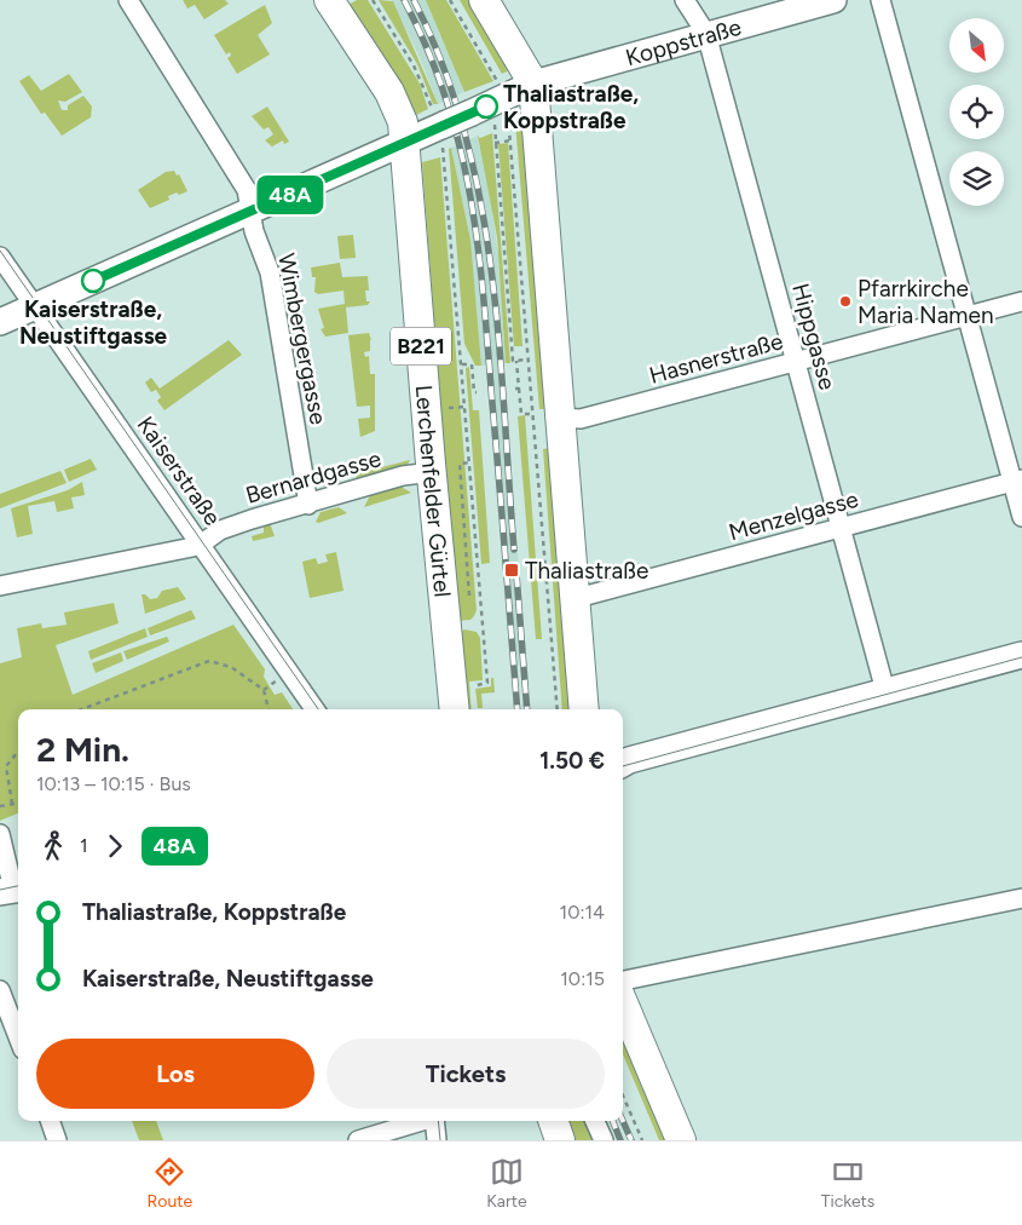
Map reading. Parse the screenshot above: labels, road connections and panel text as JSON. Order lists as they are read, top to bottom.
{
  "streets": {
    "main road": ["Koppstraße", "B221", "Lerchenfelder Gürtel"],
    "street": [
      "Hippgasse",
      "Wimbergergasse",
      "Hasnerstraße",
      "Kaiserstraße",
      "Bernardgasse",
      "Menzelgasse"
    ]
  },
  "crossings": [
    ["Koppstraße", "Hippgasse"],
    ["Koppstraße", "Wimbergergasse"],
    ["Koppstraße", "Kaiserstraße"],
    ["Koppstraße", "Lerchenfelder Gürtel"],
    ["Hippgasse", "Hasnerstraße"],
    ["Hippgasse", "Menzelgasse"],
    ["Wimbergergasse", "Bernardgasse"],
    ["Kaiserstraße", "Bernardgasse"],
    ["Bernardgasse", "Lerchenfelder Gürtel"]
  ],
  "places": {
    "other": ["Thaliastraße, Koppstraße", "Kaiserstraße, Neustiftgasse", "Pfarrkirche Maria Namen"],
    "transit": ["Thaliastraße"]
  },
  "lines": ["bus line 48A"],
  "north": "bottom right",
  "page": {
    "on_map": "48A",
    "heading": ["2 Min.", "10:13 – 10:15 · Bus", "1.50 €"],
    "legs": ["1", "48A"],
    "list": [
      {
        "name": "Thaliastraße, Koppstraße",
        "value": "10:14"
      },
      {
        "name": "Kaiserstraße, Neustiftgasse",
        "value": "10:15"
      }
    ],
    "buttons": ["Los", "Tickets"],
    "tabs": ["Route", "Karte", "Tickets"]
  }
}
